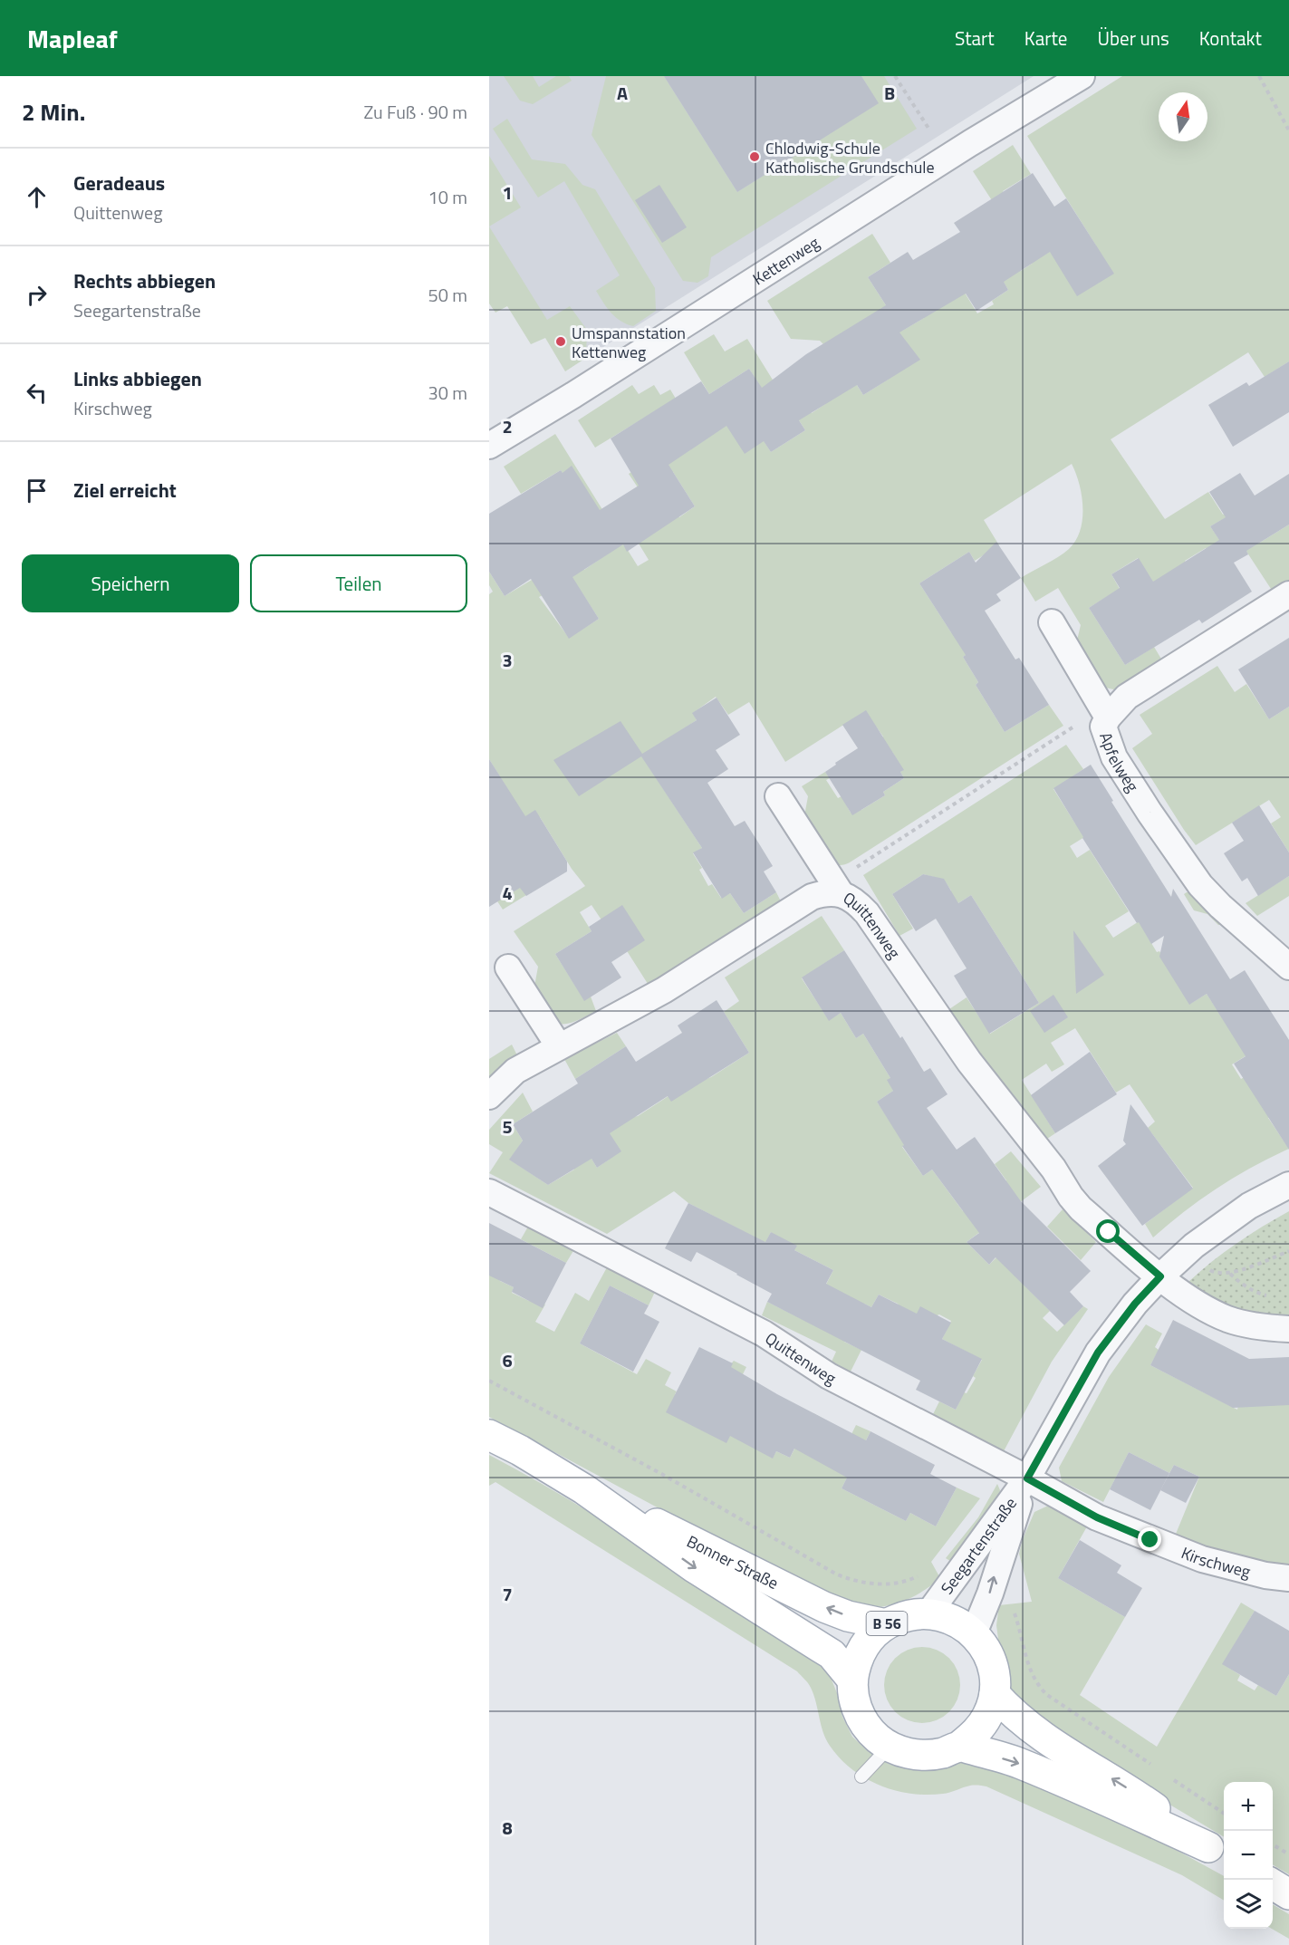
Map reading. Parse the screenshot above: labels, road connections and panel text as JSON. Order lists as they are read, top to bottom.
{
  "streets": {
    "main road": ["Bonner Straße", "B 56"],
    "street": [
      "Kettenweg",
      "Apfelweg",
      "Quittenweg",
      "Seegartenstraße",
      "Kirschweg"
    ]
  },
  "crossings": [
    ["Quittenweg", "Seegartenstraße"],
    ["Quittenweg", "Kirschweg"],
    ["Seegartenstraße", "Bonner Straße"],
    ["Seegartenstraße", "Kirschweg"],
    ["Seegartenstraße", "B 56"],
    ["Bonner Straße", "B 56"]
  ],
  "places": ["Chlodwig-Schule Katholische Grundschule", "Umspannstation Kettenweg"],
  "north": "top",
  "page": {
    "header": "Mapleaf",
    "nav": [
      "Start",
      "Karte",
      "Über uns",
      "Kontakt"
    ],
    "heading": ["2 Min.", "Zu Fuß · 90 m"],
    "list": [
      ["Geradeaus", "Quittenweg", "10 m"],
      ["Rechts abbiegen", "Seegartenstraße", "50 m"],
      ["Links abbiegen", "Kirschweg", "30 m"],
      "Ziel erreicht"
    ],
    "buttons": ["Speichern", "Teilen"],
    "map_buttons": ["+", "−"]
  },
  "grid": {
    "columns": ["A", "B"],
    "rows": [
      "1",
      "2",
      "3",
      "4",
      "5",
      "6",
      "7",
      "8"
    ]
  }
}
